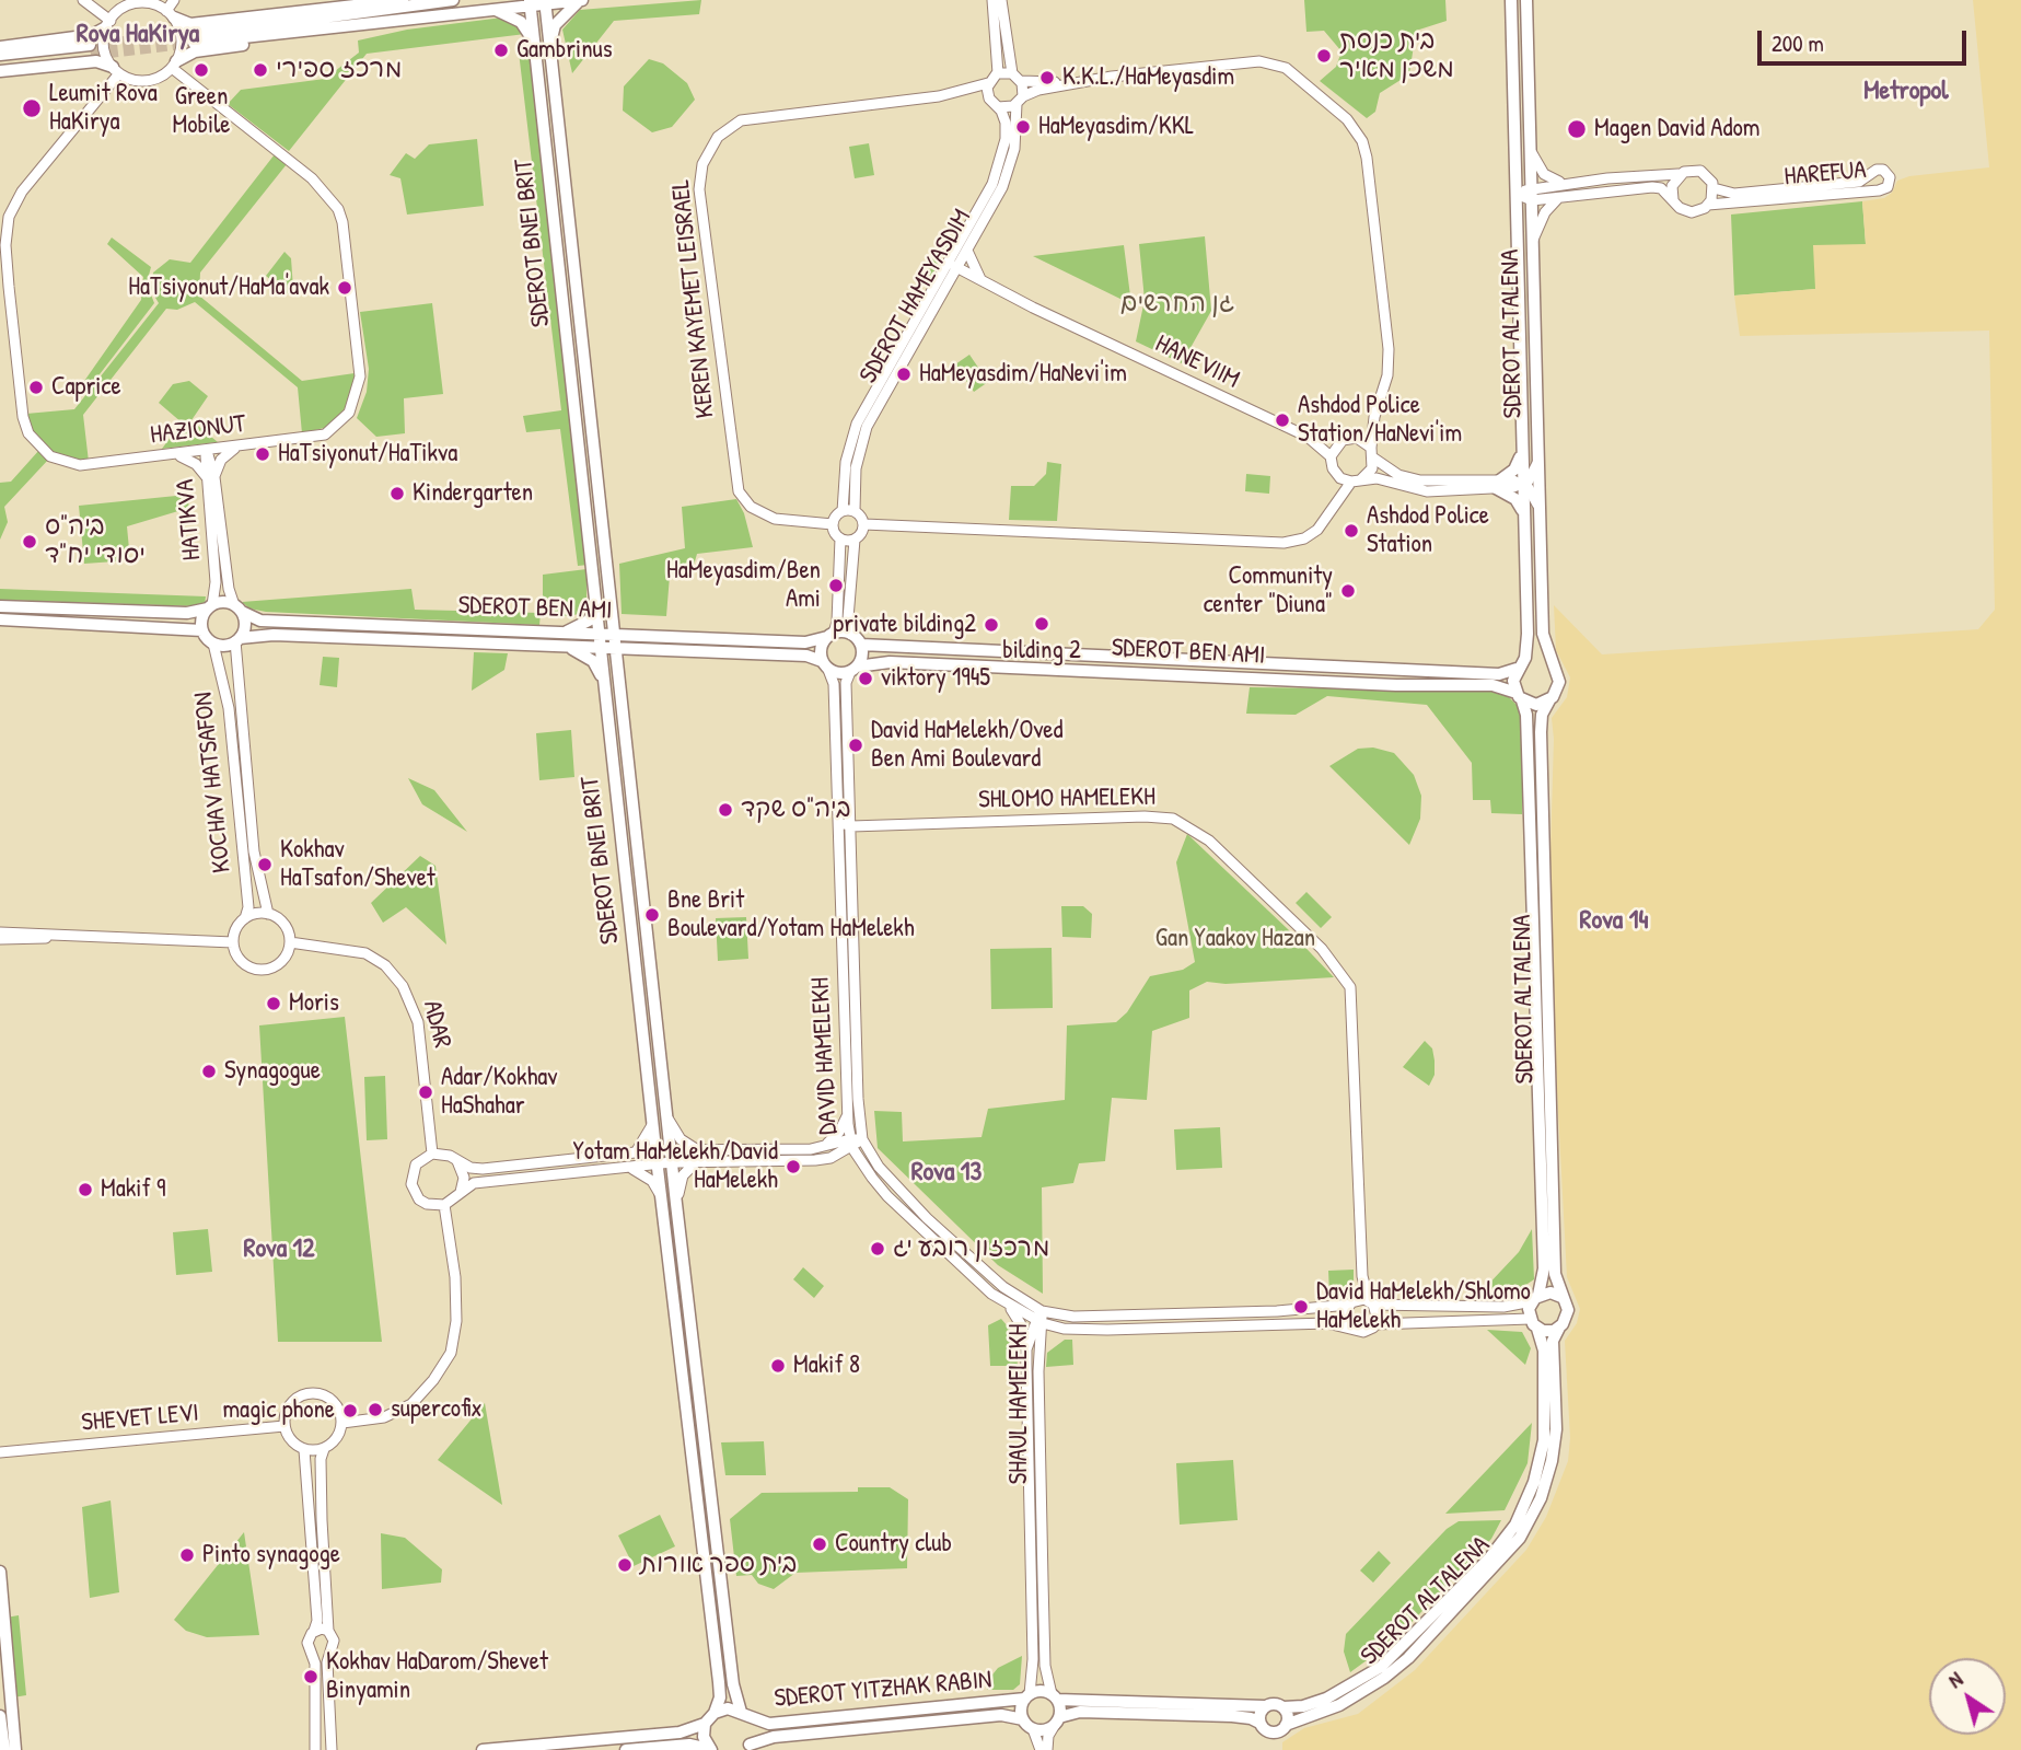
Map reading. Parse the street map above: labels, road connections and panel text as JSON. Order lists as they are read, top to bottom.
{
  "streets": {
    "main road": [
      "SDEROT BNEI BRIT",
      "SDEROT ALTALENA",
      "SDEROT BEN AMI",
      "SDEROT YITZHAK RABIN"
    ],
    "street": [
      "HAREFUA",
      "SDEROT HAMEYASDIM",
      "KEREN KAYEMET LEISRAEL",
      "HANEVIIM",
      "HAZIONUT",
      "HATIKVA",
      "KOCHAV HATSAFON",
      "SHLOMO HAMELEKH",
      "ADAR",
      "DAVID HAMELEKH",
      "SHAUL HAMELEKH",
      "SHEVET LEVI"
    ]
  },
  "crossings": [
    ["SDEROT BNEI BRIT", "SDEROT BEN AMI"],
    ["SDEROT BNEI BRIT", "SDEROT YITZHAK RABIN"],
    ["SDEROT HAMEYASDIM", "KEREN KAYEMET LEISRAEL"],
    ["SDEROT HAMEYASDIM", "HANEVIIM"],
    ["SDEROT ALTALENA", "SDEROT BEN AMI"],
    ["HAZIONUT", "HATIKVA"],
    ["HATIKVA", "SDEROT BEN AMI"],
    ["HATIKVA", "KOCHAV HATSAFON"],
    ["SDEROT BEN AMI", "KOCHAV HATSAFON"],
    ["SDEROT BEN AMI", "DAVID HAMELEKH"],
    ["KOCHAV HATSAFON", "ADAR"],
    ["SHLOMO HAMELEKH", "DAVID HAMELEKH"],
    ["DAVID HAMELEKH", "SHAUL HAMELEKH"],
    ["SHAUL HAMELEKH", "SDEROT YITZHAK RABIN"]
  ],
  "districts": [
    "Rova HaKirya",
    "Metropol",
    "Rova 14",
    "Rova 13",
    "Rova 12"
  ],
  "parks": ["גן החרשים", "Gan Yaakov Hazan"],
  "places": [
    "Gambrinus",
    "בית כנסת משכן מאיר",
    "Green Mobile",
    "מרכז ספירי",
    "K.K.L./HaMeyasdim",
    "Leumit Rova HaKirya",
    "HaMeyasdim/KKL",
    "Magen David Adom",
    "HaTsiyonut/HaMa'avak",
    "HaMeyasdim/HaNevi'im",
    "Caprice",
    "Ashdod Police Station/HaNevi'im",
    "HaTsiyonut/HaTikva",
    "Kindergarten",
    "Ashdod Police Station",
    "ביה\"ס יסודי יח\"ד",
    "HaMeyasdim/Ben Ami",
    "Community center \"Diuna\"",
    "bilding 2",
    "private bilding2",
    "viktory 1945",
    "David HaMelekh/Oved Ben Ami Boulevard",
    "ביה\"ס שקד",
    "Kokhav HaTsafon/Shevet",
    "Bne Brit Boulevard/Yotam HaMelekh",
    "Moris",
    "Synagogue",
    "Adar/Kokhav HaShahar",
    "Yotam HaMelekh/David HaMelekh",
    "Makif 9",
    "מרכזון רובע יג",
    "David HaMelekh/Shlomo HaMelekh",
    "Makif 8",
    "supercofix",
    "magic phone",
    "Country club",
    "Pinto synagoge",
    "בית ספר אורות",
    "Kokhav HaDarom/Shevet Binyamin"
  ],
  "scale_bar": "200 m",
  "north": "top left"
}
